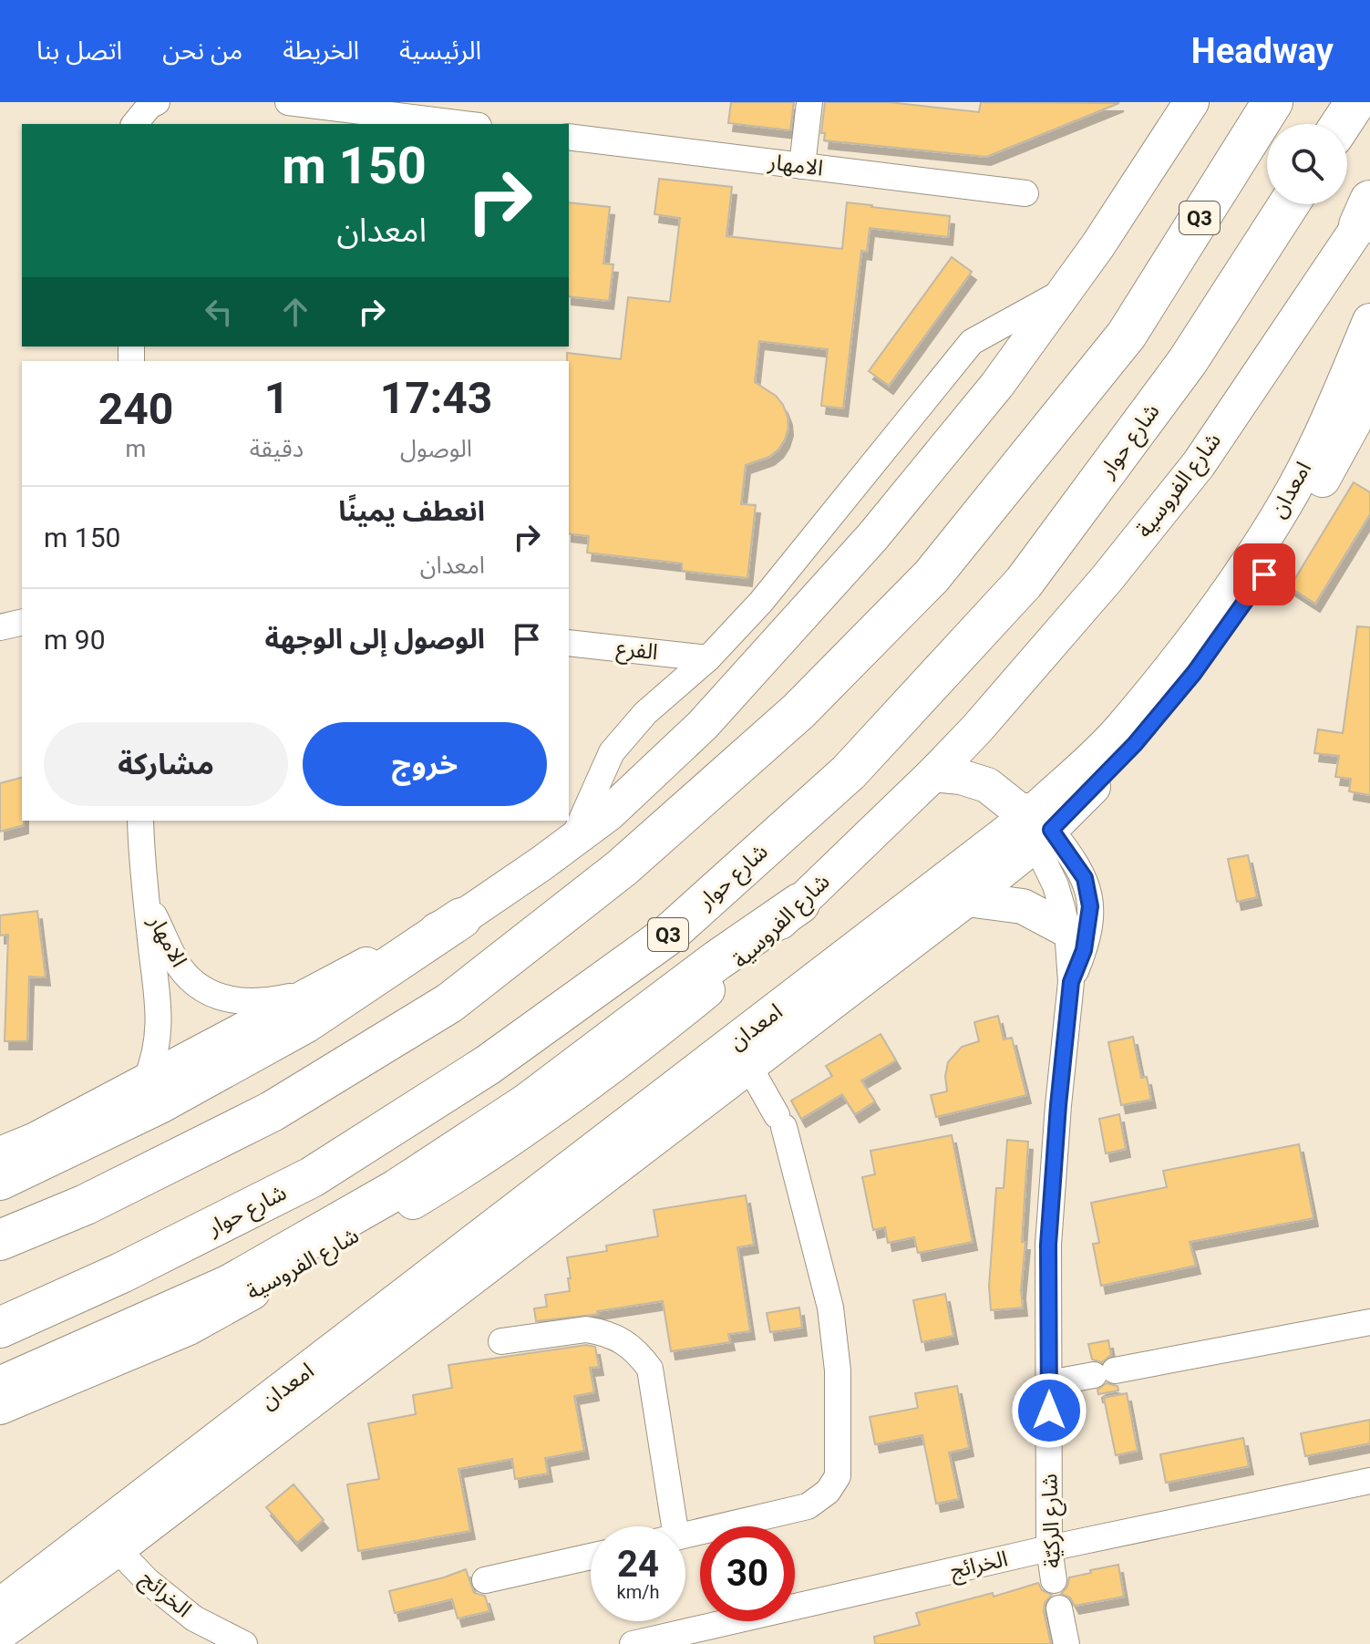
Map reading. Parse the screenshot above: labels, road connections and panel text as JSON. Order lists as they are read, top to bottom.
{
  "streets": {
    "highway": ["Q3", "شارع حوار"],
    "street": [
      "الامهار",
      "شارع الفروسية",
      "امعدان",
      "الفرع",
      "شارع الركيّة",
      "الخرائج"
    ]
  },
  "crossings": [
    ["شارع الفروسية", "شارع الركيّة"],
    ["امعدان", "شارع الركيّة"],
    ["امعدان", "الخرائج"],
    ["شارع الركيّة", "الخرائج"]
  ],
  "page": {
    "header": "Headway",
    "nav": [
      "الرئيسية",
      "الخريطة",
      "من نحن",
      "اتصل بنا"
    ],
    "turn": ["150 m", "امعدان"],
    "eta": [
      "17:43",
      "الوصول",
      "1",
      "دقيقة",
      "240",
      "m"
    ],
    "list": [
      {
        "name": "انعطف يمينًا",
        "note": "امعدان",
        "value": "150 m"
      },
      {
        "name": "الوصول إلى الوجهة",
        "value": "90 m"
      }
    ],
    "buttons": ["خروج", "مشاركة"],
    "speed": "24 km/h",
    "limit": "30"
  }
}
